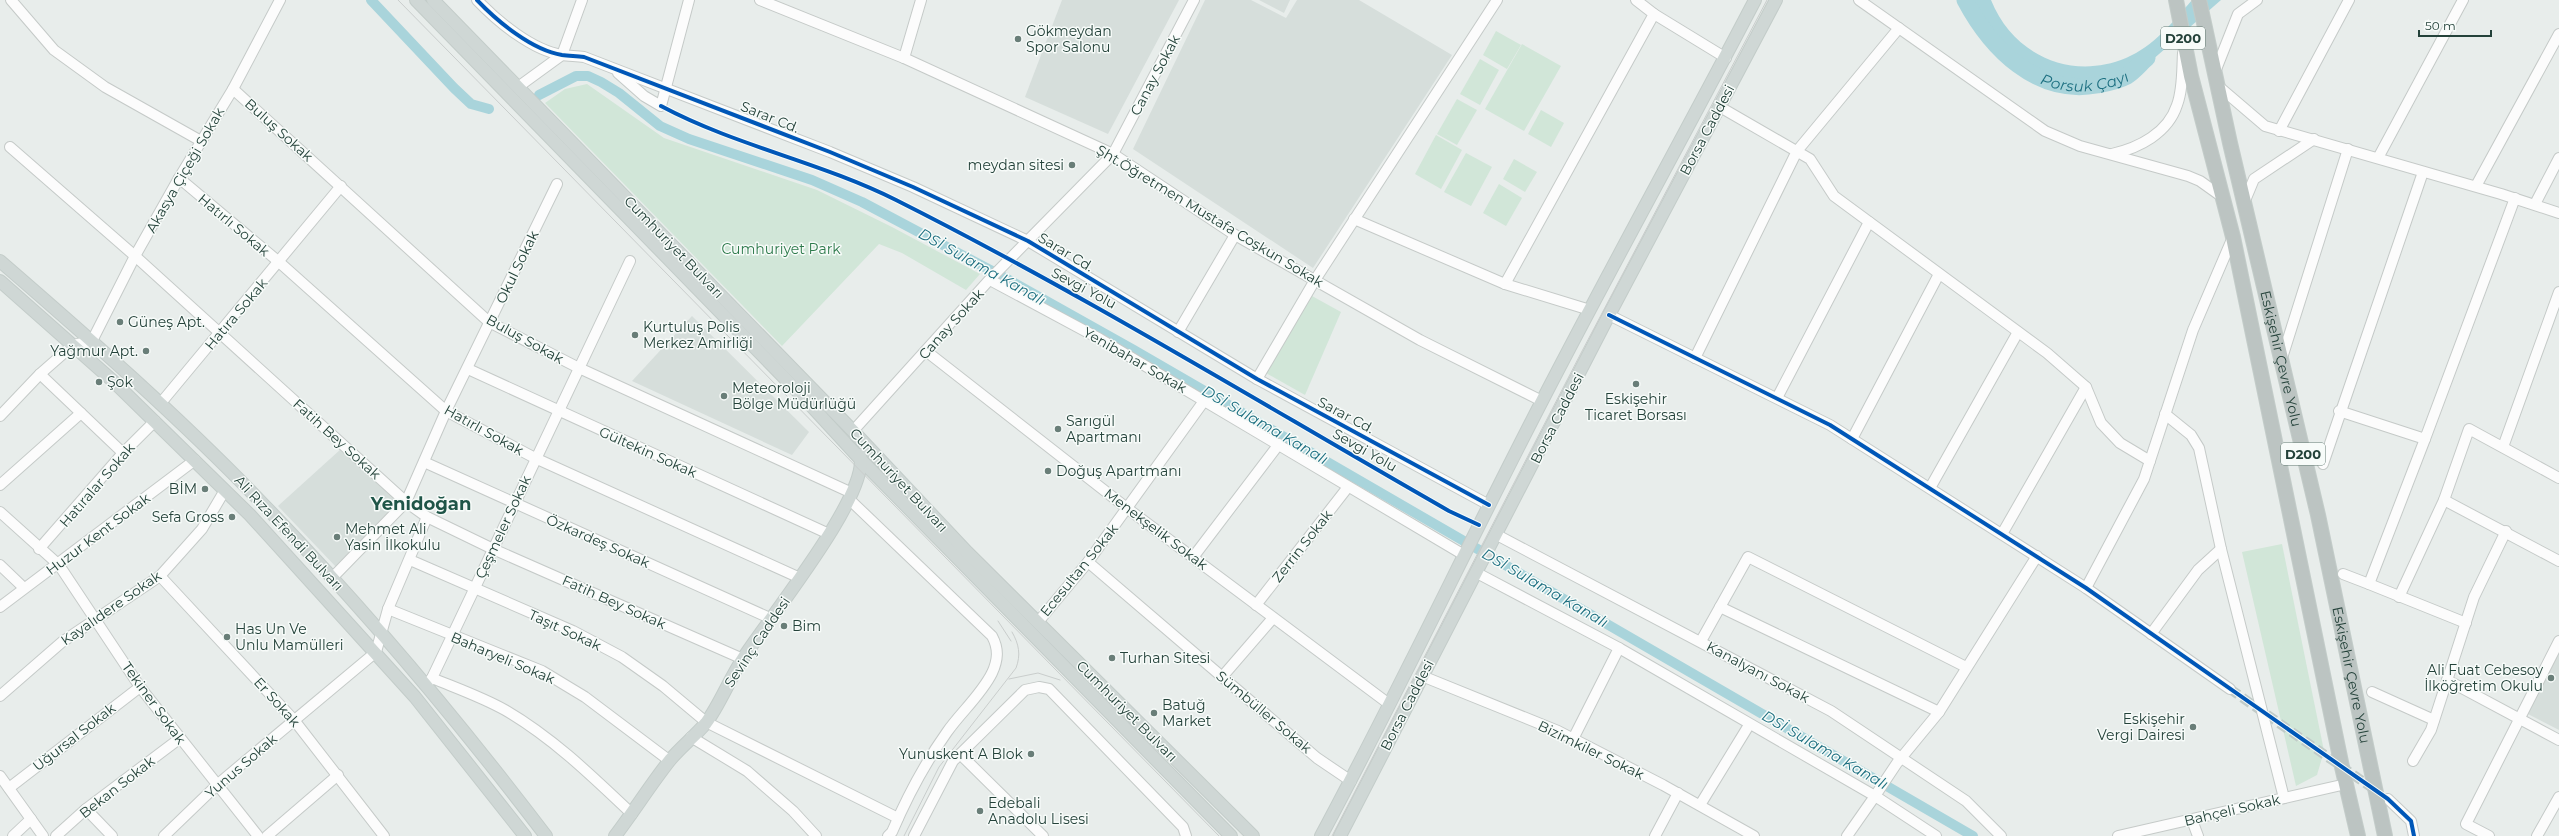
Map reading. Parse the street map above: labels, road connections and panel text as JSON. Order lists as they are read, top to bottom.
{
  "streets": {
    "highway": ["D200", "Eskişehir Çevre Yolu"],
    "main road": [
      "Borsa Caddesi",
      "Cumhuriyet Bulvarı",
      "Ali Rıza Efendi Bulvarı",
      "Sevinç Caddesi"
    ],
    "street": [
      "Canay Sokak",
      "Sarar Cd.",
      "Buluş Sokak",
      "Akasya Çiçeği Sokak",
      "Şht.Öğretmen Mustafa Coşkun Sokak",
      "Hatırlı Sokak",
      "Okul Sokak",
      "Hatıra Sokak",
      "Yenibahar Sokak",
      "Fatih Bey Sokak",
      "Gültekin Sokak",
      "Hatıralar Sokak",
      "Çeşmeler Sokak",
      "Menekşelik Sokak",
      "Huzur Kent Sokak",
      "Özkardeş Sokak",
      "Zerrin Sokak",
      "Ecesultan Sokak",
      "Kayalıdere Sokak",
      "Taşıt Sokak",
      "Baharyeli Sokak",
      "Kanalyanı Sokak",
      "Er Sokak",
      "Tekiner Sokak",
      "Sümbüller Sokak",
      "Uğursal Sokak",
      "Bizimkiler Sokak",
      "Yunus Sokak",
      "Bekan Sokak",
      "Bahçeli Sokak"
    ],
    "cycle path": ["Sevgi Yolu"]
  },
  "crossings": [
    ["Canay Sokak", "Sarar Cd."],
    ["Canay Sokak", "Şht.Öğretmen Mustafa Coşkun Sokak"],
    ["Canay Sokak", "Cumhuriyet Bulvarı"],
    ["Canay Sokak", "Yenibahar Sokak"],
    ["Canay Sokak", "Menekşelik Sokak"],
    ["Sarar Cd.", "Borsa Caddesi"],
    ["Buluş Sokak", "Akasya Çiçeği Sokak"],
    ["Buluş Sokak", "Okul Sokak"],
    ["Buluş Sokak", "Hatıra Sokak"],
    ["Buluş Sokak", "Çeşmeler Sokak"],
    ["Buluş Sokak", "Taşıt Sokak"],
    ["Buluş Sokak", "Sevinç Caddesi"],
    ["Borsa Caddesi", "Şht.Öğretmen Mustafa Coşkun Sokak"],
    ["Borsa Caddesi", "Yenibahar Sokak"],
    ["Borsa Caddesi", "Menekşelik Sokak"],
    ["Borsa Caddesi", "Kanalyanı Sokak"],
    ["Borsa Caddesi", "Sümbüller Sokak"],
    ["Borsa Caddesi", "Bizimkiler Sokak"],
    ["Akasya Çiçeği Sokak", "Hatırlı Sokak"],
    ["Akasya Çiçeği Sokak", "Fatih Bey Sokak"],
    ["Akasya Çiçeği Sokak", "Ali Rıza Efendi Bulvarı"],
    ["Hatırlı Sokak", "Okul Sokak"],
    ["Hatırlı Sokak", "Hatıra Sokak"],
    ["Hatırlı Sokak", "Çeşmeler Sokak"],
    ["Hatırlı Sokak", "Sevinç Caddesi"],
    ["Cumhuriyet Bulvarı", "Ecesultan Sokak"],
    ["Cumhuriyet Bulvarı", "Sevinç Caddesi"],
    ["Okul Sokak", "Fatih Bey Sokak"],
    ["Okul Sokak", "Gültekin Sokak"],
    ["Okul Sokak", "Özkardeş Sokak"],
    ["Hatıra Sokak", "Fatih Bey Sokak"],
    ["Hatıra Sokak", "Ali Rıza Efendi Bulvarı"],
    ["Eskişehir Çevre Yolu", "Bahçeli Sokak"],
    ["Yenibahar Sokak", "Zerrin Sokak"],
    ["Yenibahar Sokak", "Ecesultan Sokak"],
    ["Fatih Bey Sokak", "Çeşmeler Sokak"],
    ["Fatih Bey Sokak", "Sevinç Caddesi"],
    ["Gültekin Sokak", "Çeşmeler Sokak"],
    ["Gültekin Sokak", "Sevinç Caddesi"],
    ["Hatıralar Sokak", "Ali Rıza Efendi Bulvarı"],
    ["Hatıralar Sokak", "Tekiner Sokak"],
    ["Çeşmeler Sokak", "Ali Rıza Efendi Bulvarı"],
    ["Çeşmeler Sokak", "Özkardeş Sokak"],
    ["Çeşmeler Sokak", "Taşıt Sokak"],
    ["Çeşmeler Sokak", "Baharyeli Sokak"],
    ["Menekşelik Sokak", "Zerrin Sokak"],
    ["Menekşelik Sokak", "Ecesultan Sokak"],
    ["Ali Rıza Efendi Bulvarı", "Huzur Kent Sokak"],
    ["Ali Rıza Efendi Bulvarı", "Kayalıdere Sokak"],
    ["Ali Rıza Efendi Bulvarı", "Yunus Sokak"],
    ["Huzur Kent Sokak", "Tekiner Sokak"],
    ["Özkardeş Sokak", "Sevinç Caddesi"],
    ["Ecesultan Sokak", "Sümbüller Sokak"],
    ["Kayalıdere Sokak", "Er Sokak"],
    ["Kayalıdere Sokak", "Tekiner Sokak"],
    ["Taşıt Sokak", "Sevinç Caddesi"],
    ["Sevinç Caddesi", "Baharyeli Sokak"],
    ["Er Sokak", "Yunus Sokak"],
    ["Tekiner Sokak", "Uğursal Sokak"],
    ["Tekiner Sokak", "Yunus Sokak"],
    ["Tekiner Sokak", "Bekan Sokak"]
  ],
  "districts": ["Yenidoğan"],
  "water": ["Porsuk Çayı", "DSİ Sulama Kanalı"],
  "parks": ["Cumhuriyet Park"],
  "places": [
    "Gökmeydan Spor Salonu",
    "meydan sitesi",
    "Güneş Apt.",
    "Kurtuluş Polis Merkez Amirliği",
    "Yağmur Apt.",
    "Şok",
    "Eskişehir Ticaret Borsası",
    "Meteoroloji Bölge Müdürlüğü",
    "Sarıgül Apartmanı",
    "Doğuş Apartmanı",
    "BİM",
    "Sefa Gross",
    "Mehmet Ali Yasin İlkokulu",
    "Bim",
    "Has Un Ve Unlu Mamülleri",
    "Turhan Sitesi",
    "Ali Fuat Cebesoy İlköğretim Okulu",
    "Batuğ Market",
    "Eskişehir Vergi Dairesi",
    "Yunuskent A Blok",
    "Edebali Anadolu Lisesi"
  ],
  "scale_bar": "50 m"
}
